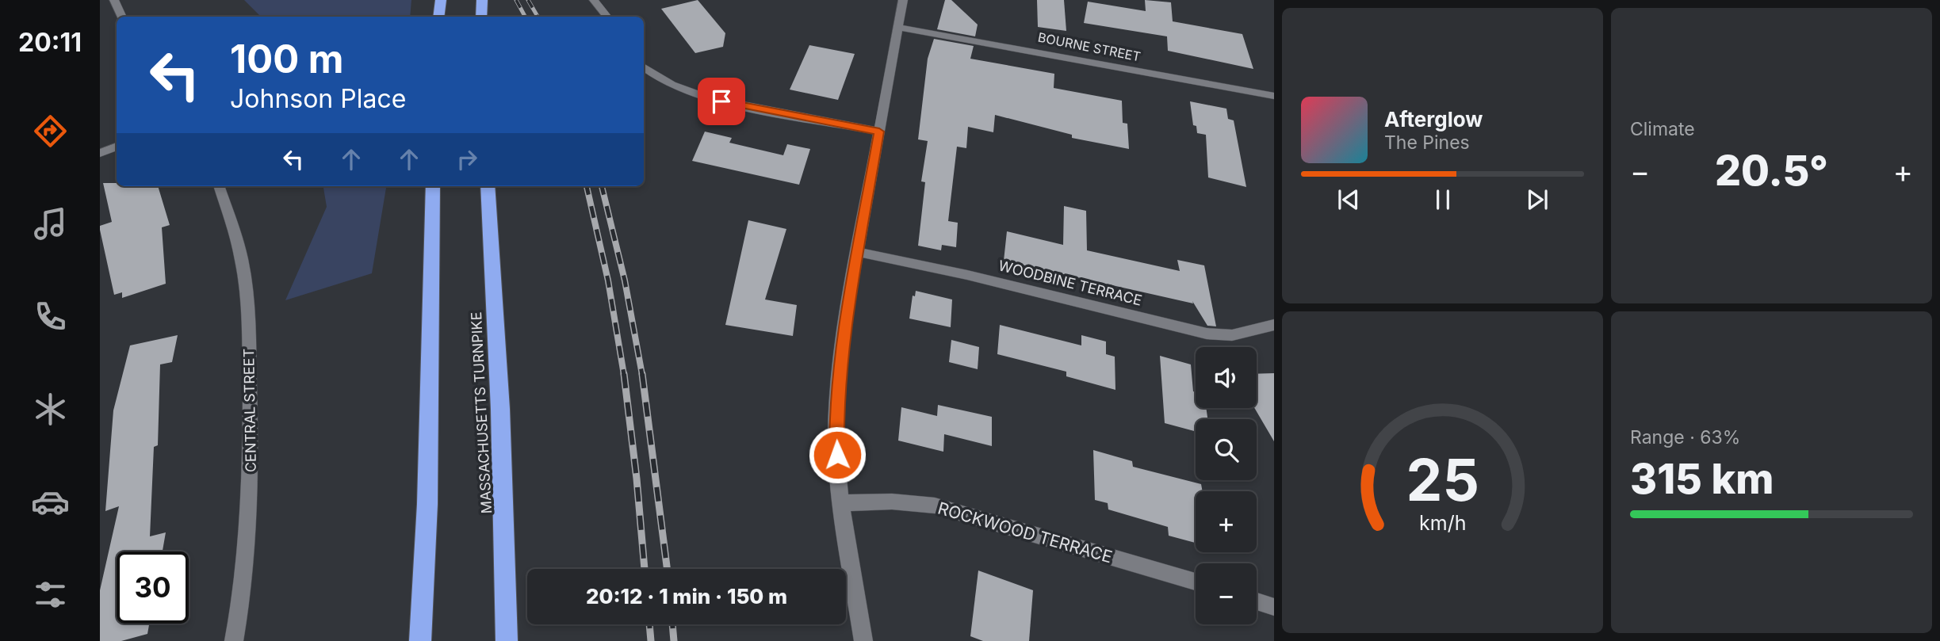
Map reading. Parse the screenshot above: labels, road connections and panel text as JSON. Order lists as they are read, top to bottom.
{
  "streets": {
    "highway": ["MASSACHUSETTS TURNPIKE"],
    "street": [
      "BOURNE STREET",
      "WOODBINE TERRACE",
      "CENTRAL STREET",
      "ROCKWOOD TERRACE"
    ]
  },
  "page": {
    "tabs": "20:11",
    "tile": [
      "Climate",
      ["Range · 63%", "315 km"]
    ],
    "turn": ["100 m", "Johnson Place"],
    "song": ["Afterglow", "The Pines"],
    "heat": ["−", "20.5°", "+"],
    "map_buttons": ["+", "−"],
    "limit": "30",
    "trip": "20:12 · 1 min · 150 m",
    "gauge": ["25", "km/h"]
  }
}
